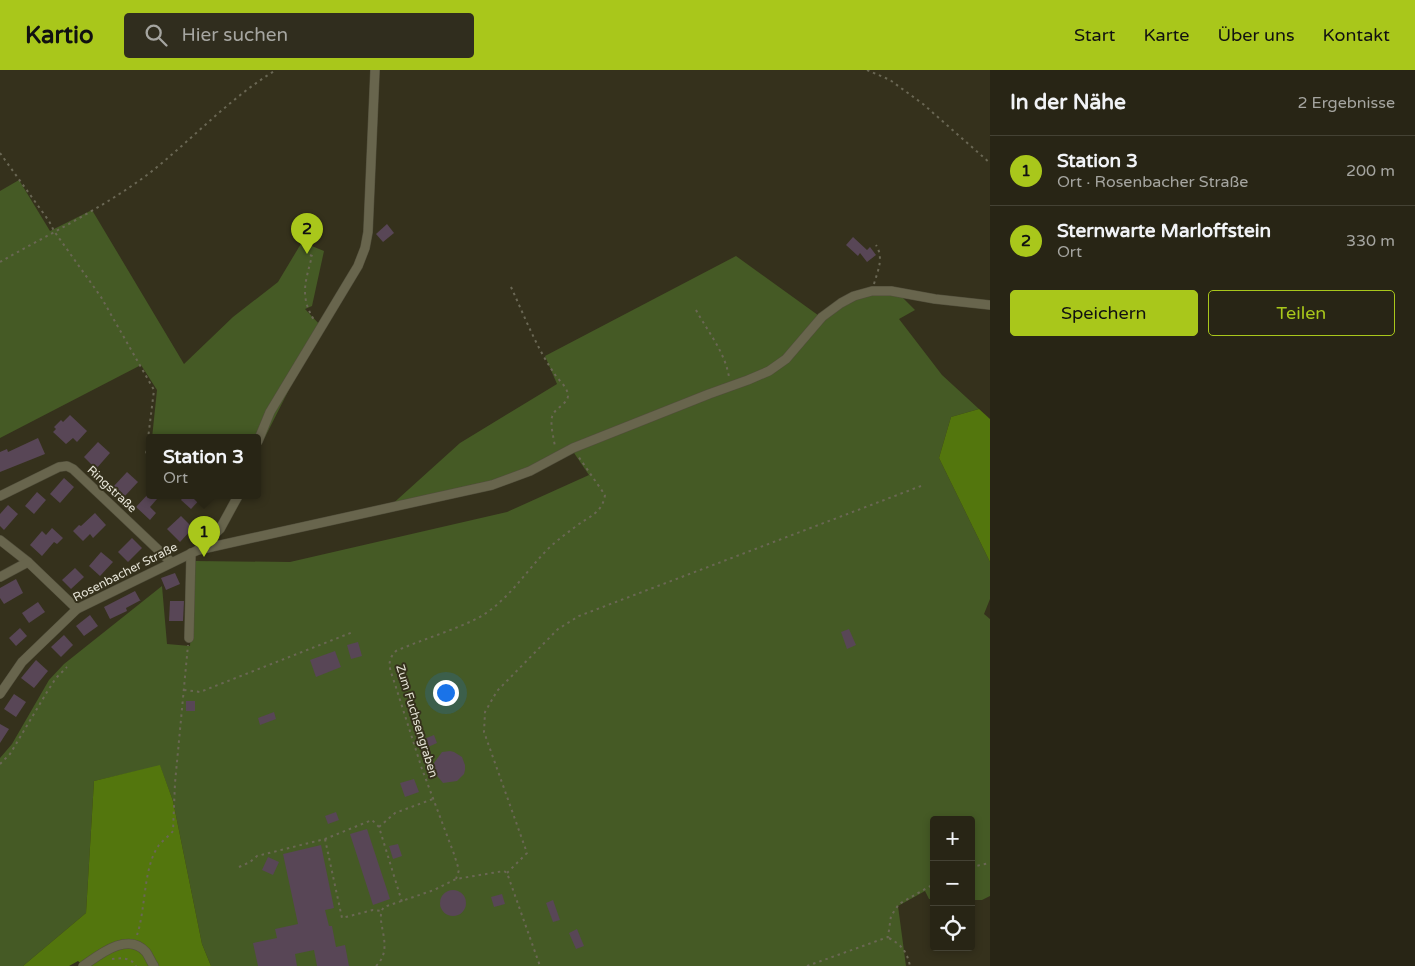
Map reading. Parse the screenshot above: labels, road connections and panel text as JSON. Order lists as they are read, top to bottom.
{
  "streets": {
    "street": ["Ringstraße", "Rosenbacher Straße"],
    "path": ["Zum Fuchsengraben"]
  },
  "crossings": [
    ["Ringstraße", "Rosenbacher Straße"]
  ],
  "page": {
    "header": "Kartio",
    "search": "Hier suchen",
    "nav": [
      "Start",
      "Karte",
      "Über uns",
      "Kontakt"
    ],
    "heading": ["In der Nähe", "2 Ergebnisse"],
    "list": [
      {
        "mark": "1",
        "name": "Station 3",
        "note": "Ort · Rosenbacher Straße",
        "value": "200 m"
      },
      {
        "mark": "2",
        "name": "Sternwarte Marloffstein",
        "note": "Ort",
        "value": "330 m"
      }
    ],
    "pins": ["2", "1"],
    "buttons": ["Speichern", "Teilen"],
    "popup": ["Station 3", "Ort"],
    "map_buttons": ["+", "−"]
  }
}
